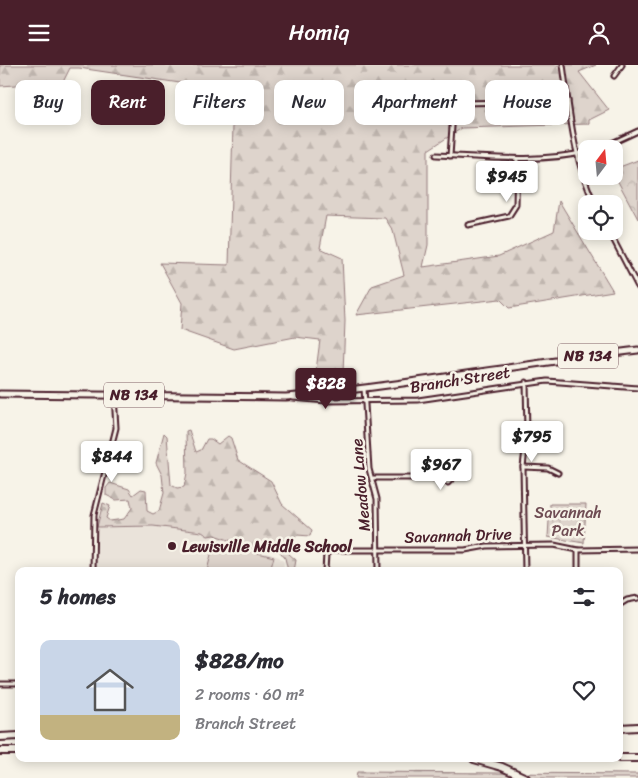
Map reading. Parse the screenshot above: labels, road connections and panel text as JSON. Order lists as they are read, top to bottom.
{
  "streets": {
    "main road": ["NB 134"],
    "street": ["Branch Street", "Meadow Lane", "Savannah Drive"]
  },
  "crossings": [
    ["NB 134", "Branch Street"],
    ["NB 134", "Meadow Lane"],
    ["Branch Street", "Meadow Lane"],
    ["Meadow Lane", "Savannah Drive"]
  ],
  "parks": ["Savannah Park"],
  "places": ["Lewisville Middle School"],
  "north": "top",
  "page": {
    "header": "Homiq",
    "chip": [
      "Buy",
      "Rent",
      "Filters",
      "New",
      "Apartment",
      "House"
    ],
    "price": [
      "$945",
      "$828",
      "$795",
      "$844",
      "$967"
    ],
    "heading": "5 homes",
    "list": [
      {
        "name": "$828/mo",
        "note": "2 rooms · 60 m² · Branch Street"
      }
    ]
  }
}
